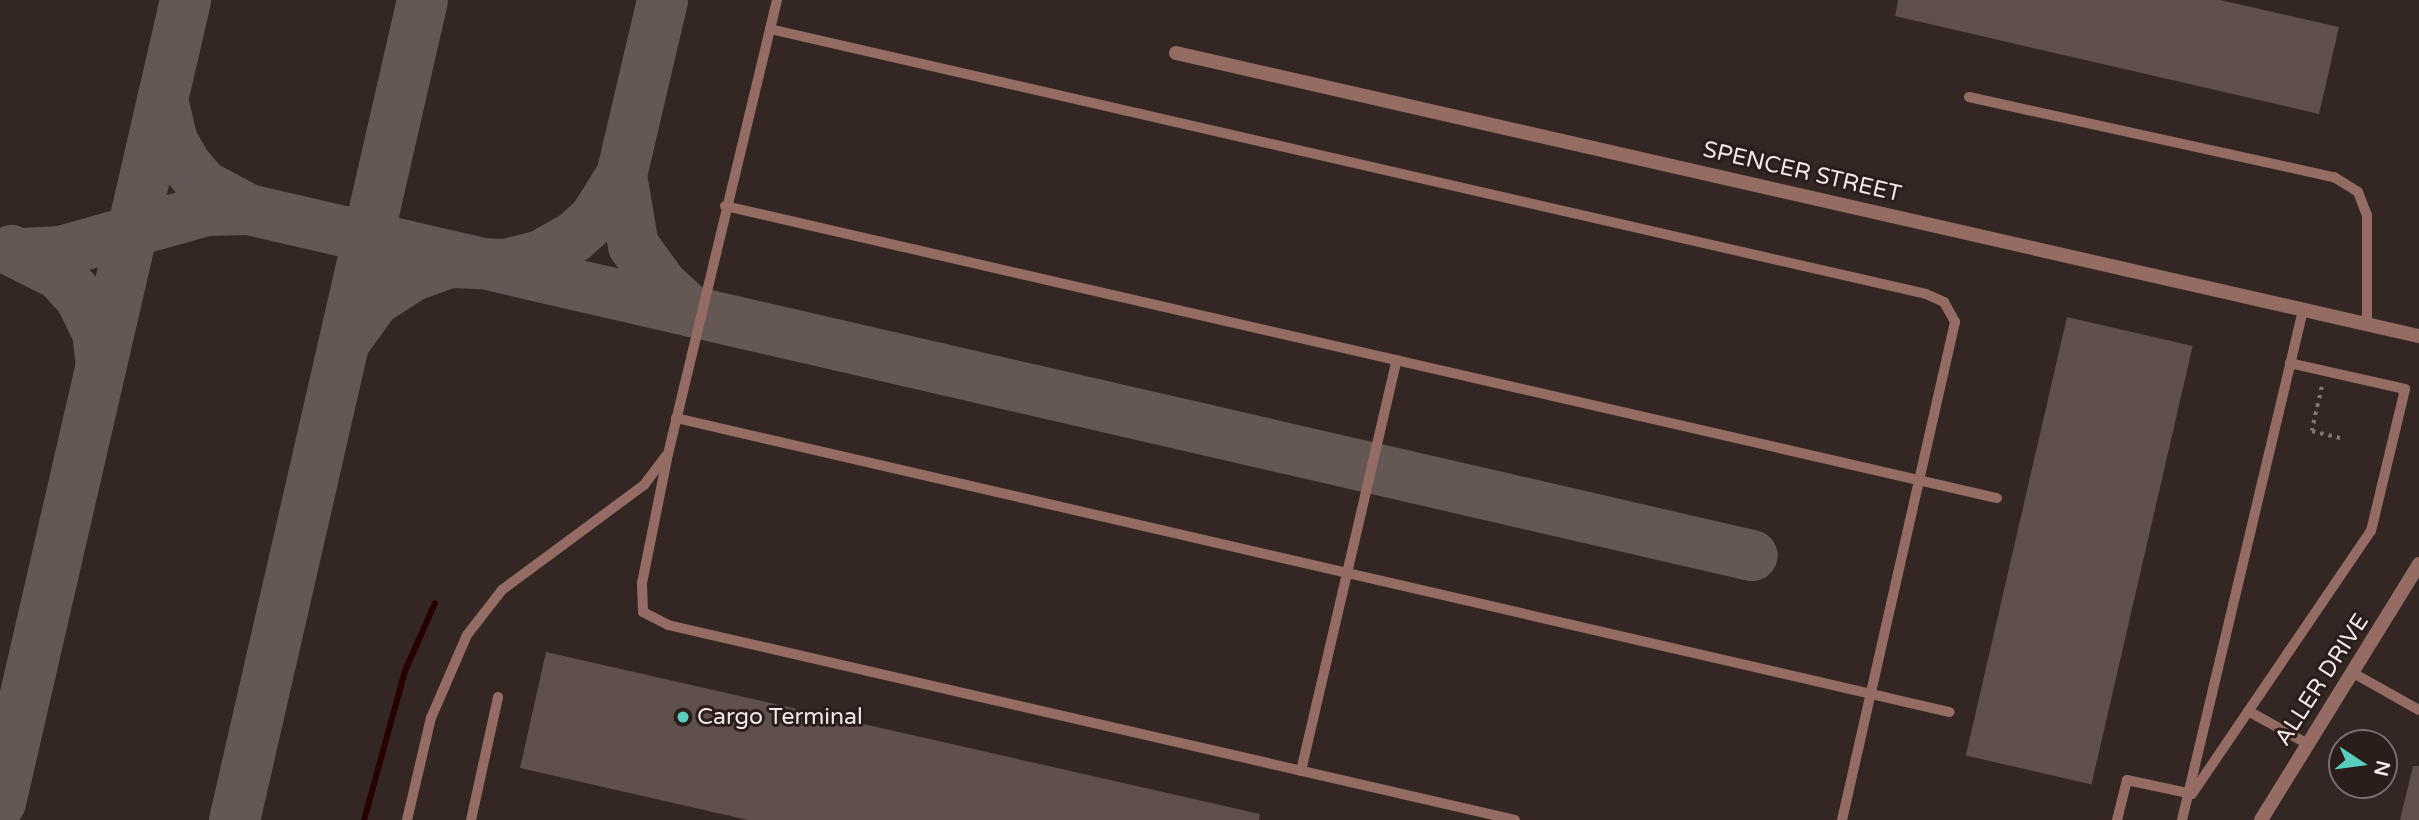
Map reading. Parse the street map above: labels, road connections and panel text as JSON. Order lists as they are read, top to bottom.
{
  "streets": {
    "street": ["SPENCER STREET", "ALLER DRIVE"]
  },
  "places": ["Cargo Terminal"],
  "north": "right"
}
